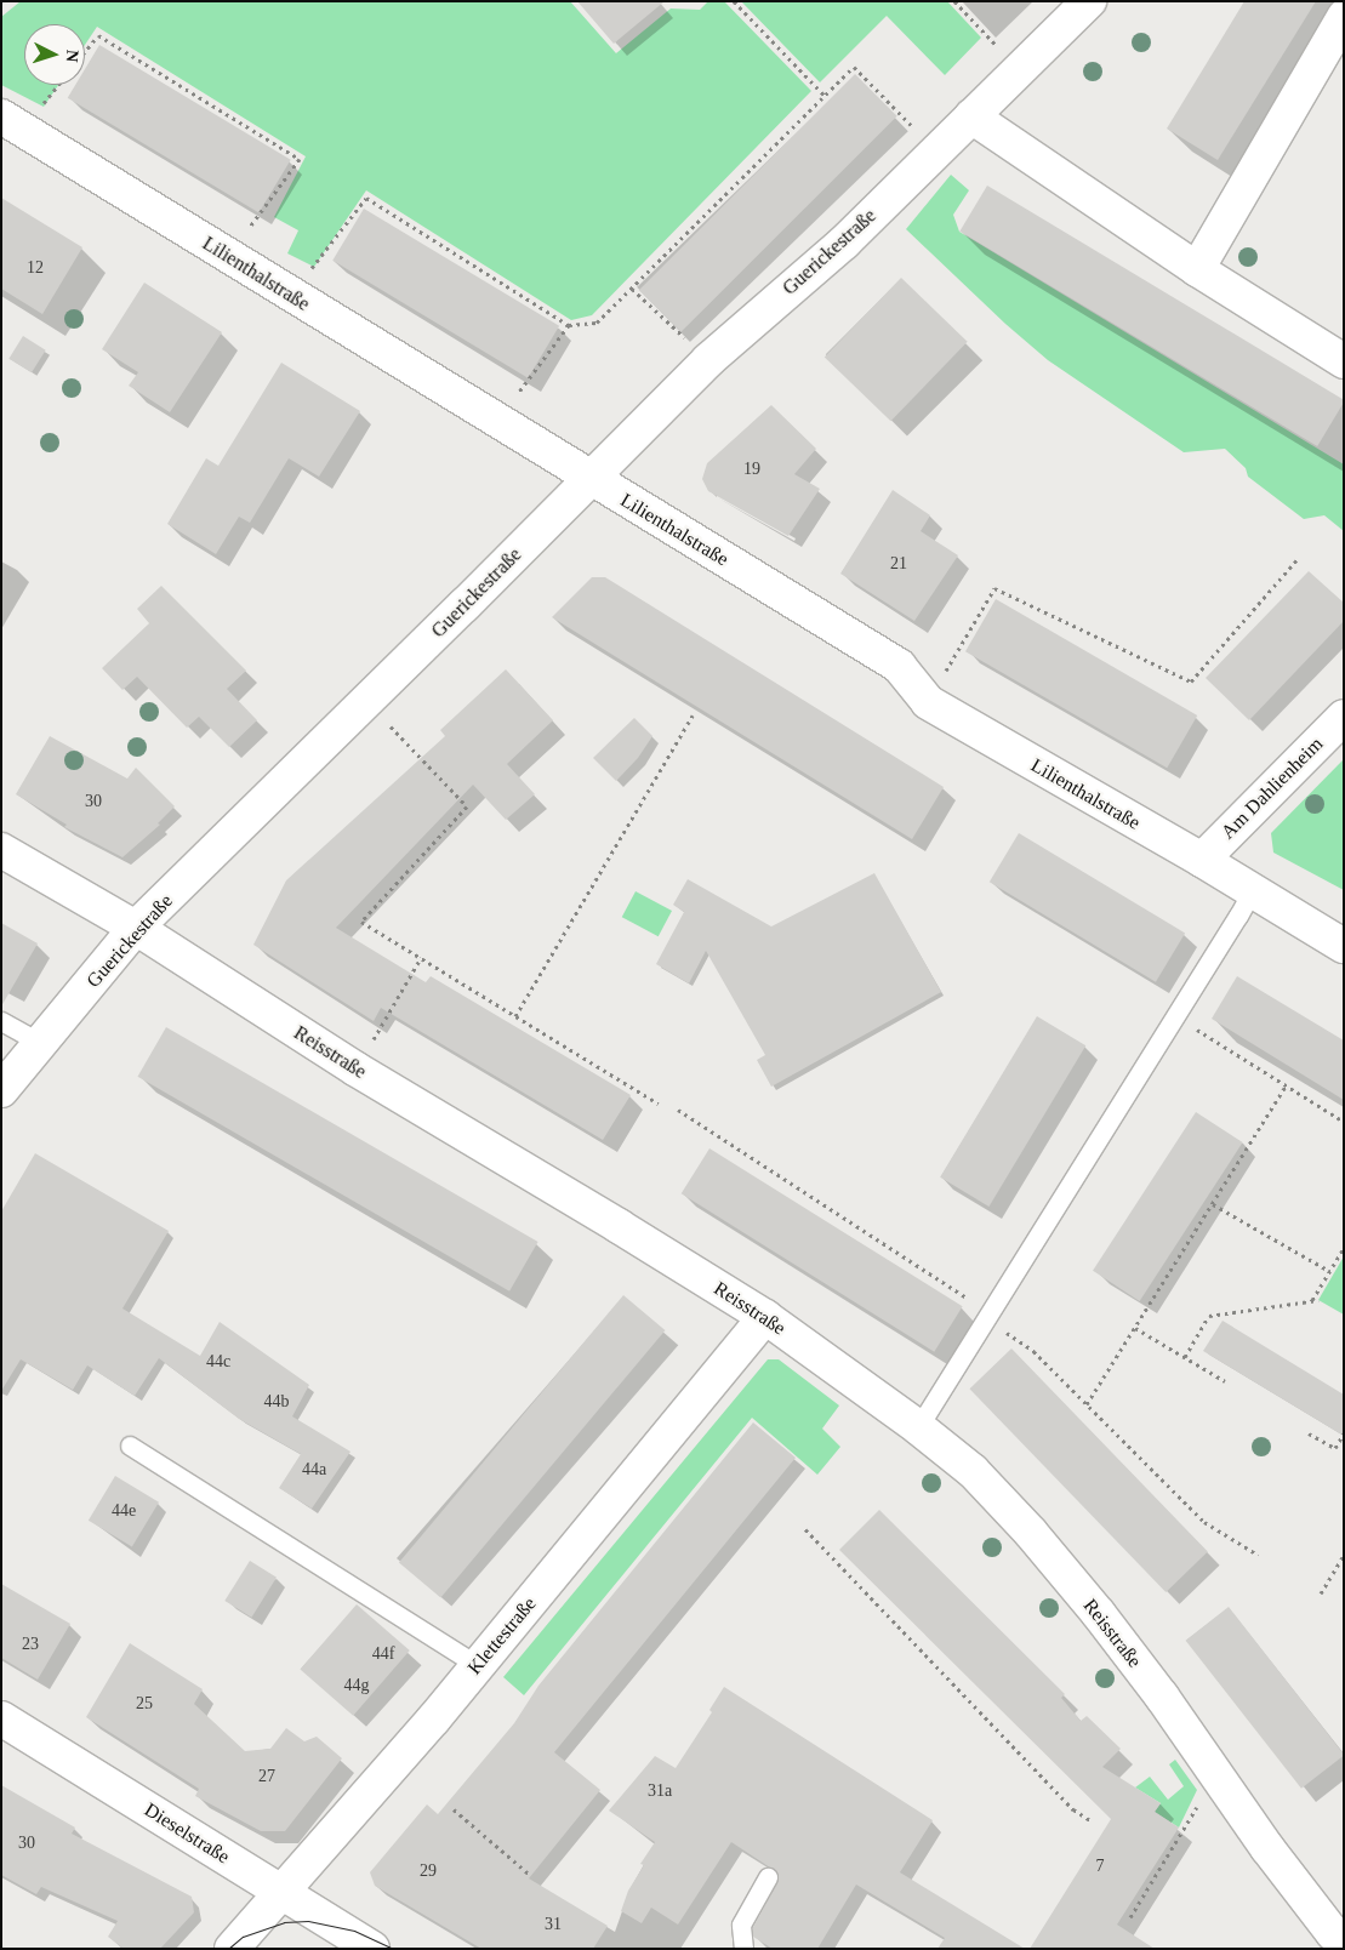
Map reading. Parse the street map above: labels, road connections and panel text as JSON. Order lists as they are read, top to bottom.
{
  "streets": {
    "street": [
      "Guerickestraße",
      "Lilienthalstraße",
      "Am Dahlienheim",
      "Reisstraße",
      "Klettestraße",
      "Dieselstraße"
    ]
  },
  "crossings": [
    ["Guerickestraße", "Lilienthalstraße"],
    ["Guerickestraße", "Reisstraße"],
    ["Lilienthalstraße", "Am Dahlienheim"],
    ["Reisstraße", "Klettestraße"],
    ["Klettestraße", "Dieselstraße"]
  ],
  "house_numbers": [
    "12",
    "19",
    "21",
    "30",
    "44c",
    "44b",
    "44a",
    "44e",
    "23",
    "44f",
    "44g",
    "25",
    "27",
    "31a",
    "30",
    "7",
    "29",
    "31"
  ],
  "north": "right"
}
